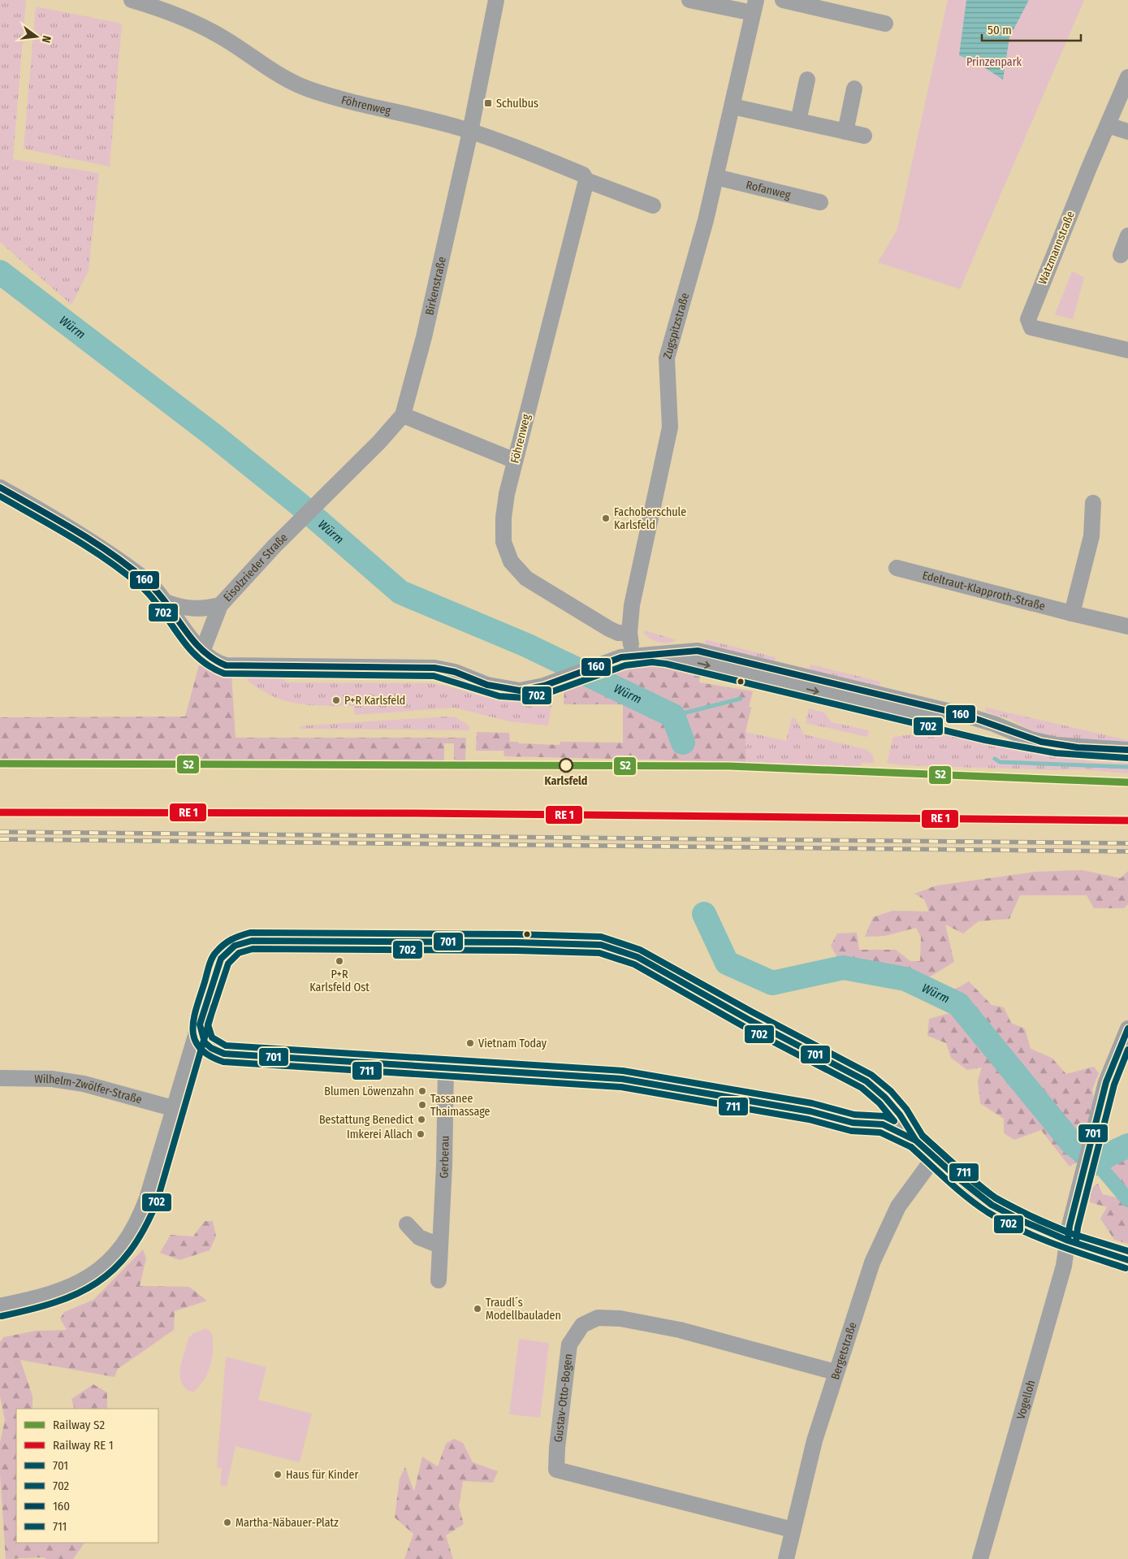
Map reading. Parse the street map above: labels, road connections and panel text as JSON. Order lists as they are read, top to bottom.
{
  "streets": {
    "street": [
      "Föhrenweg",
      "Rofanweg",
      "Watzmannstraße",
      "Birkenstraße",
      "Zugspitzstraße",
      "Eisolzrieder Straße",
      "Edeltraut-Klapproth-Straße",
      "Wilhelm-Zwölfer-Straße",
      "Gerberau",
      "Bergetstraße",
      "Gustav-Otto-Bogen",
      "Vogelloh"
    ]
  },
  "crossings": [
    ["Föhrenweg", "Birkenstraße"],
    ["Föhrenweg", "Zugspitzstraße"],
    ["Rofanweg", "Zugspitzstraße"],
    ["Birkenstraße", "Eisolzrieder Straße"],
    ["Bergetstraße", "Gustav-Otto-Bogen"]
  ],
  "water": ["Würm"],
  "parks": ["Prinzenpark"],
  "places": {
    "transit": ["Schulbus"],
    "other": [
      "Fachoberschule Karlsfeld",
      "P+R Karlsfeld",
      "Karlsfeld",
      "P+R Karlsfeld Ost",
      "Vietnam Today",
      "Blumen Löwenzahn",
      "Tassanee Thaimassage",
      "Bestattung Benedict",
      "Imkerei Allach",
      "Traudl´s Modellbauladen",
      "Haus für Kinder",
      "Martha-Näbauer-Platz"
    ]
  },
  "lines": [
    "transit line 160",
    "transit line 702",
    "rail line S2",
    "transit line 711",
    "transit line 701"
  ],
  "legend": [
    "Railway S2",
    "Railway RE 1",
    "701",
    "702",
    "160",
    "711"
  ],
  "scale_bar": "50 m",
  "north": "right"
}
